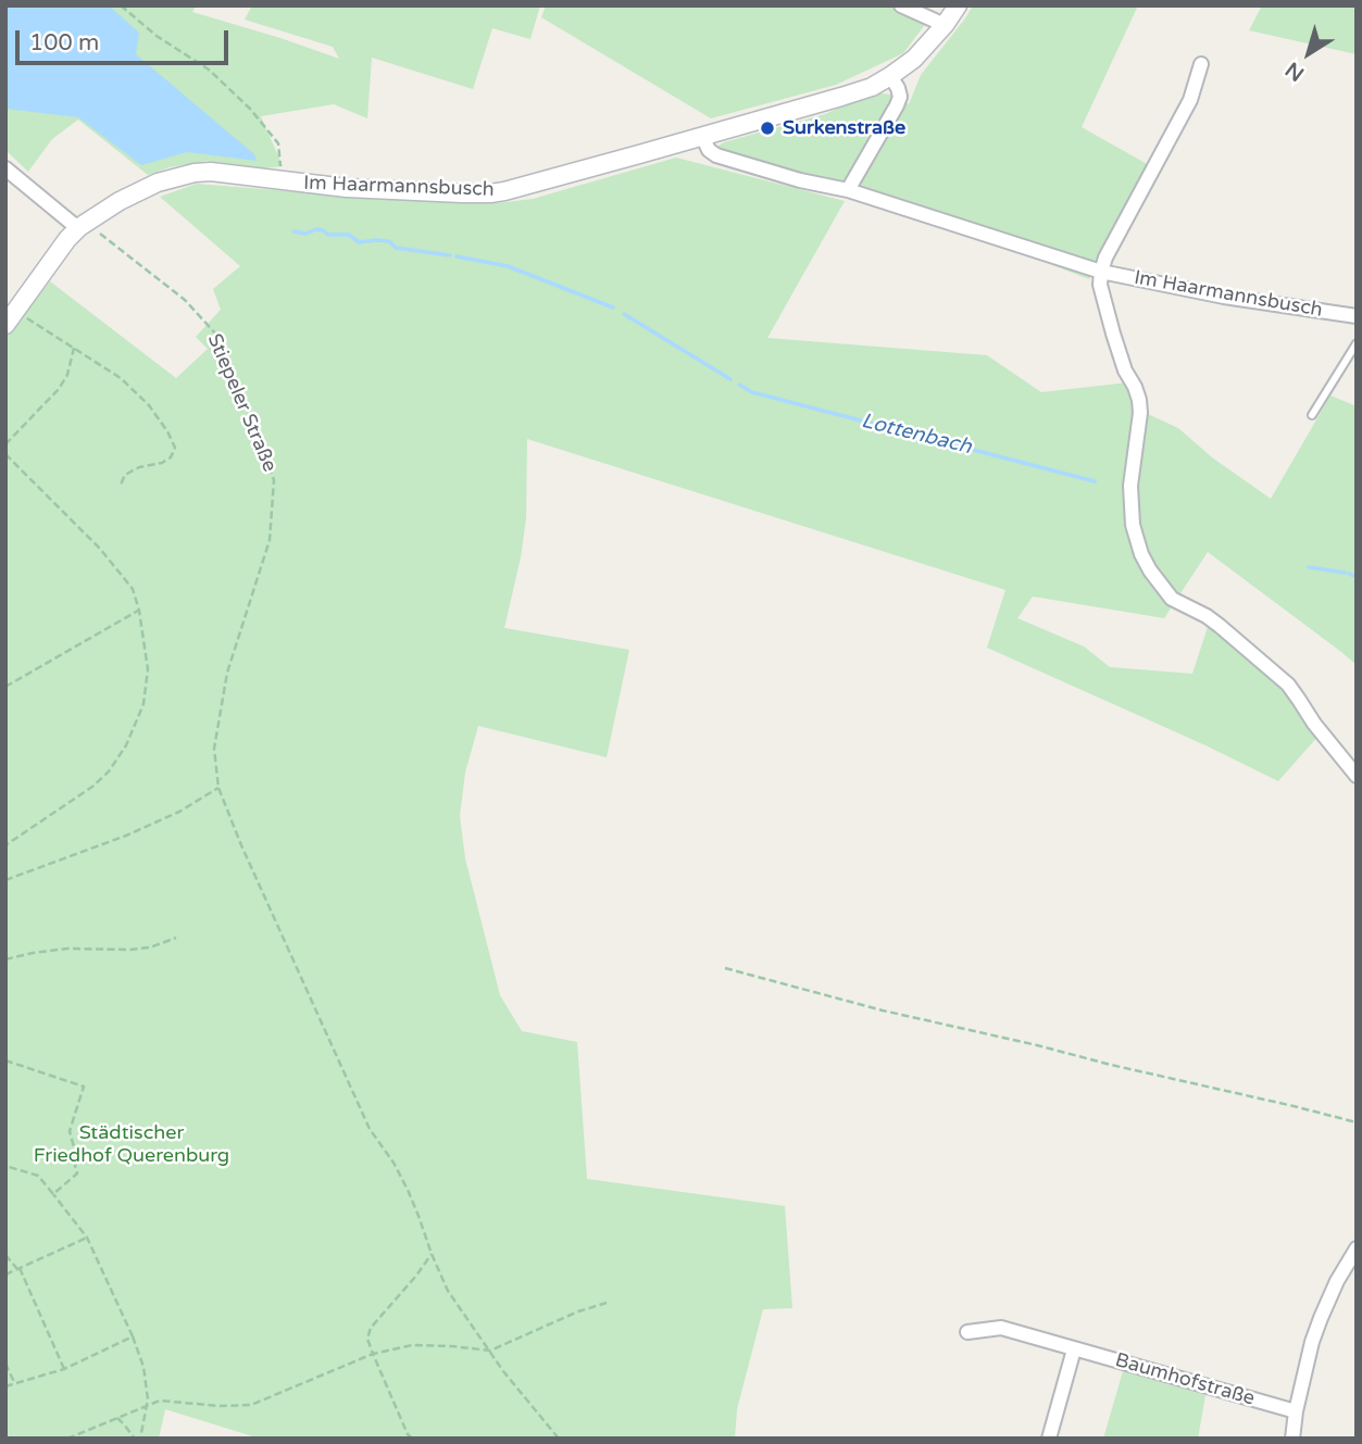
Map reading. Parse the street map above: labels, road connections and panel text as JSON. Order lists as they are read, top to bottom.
{
  "streets": {
    "street": ["Im Haarmannsbusch", "Baumhofstraße"],
    "path": ["Stiepeler Straße"]
  },
  "crossings": [
    ["Im Haarmannsbusch", "Stiepeler Straße"]
  ],
  "water": ["Lottenbach"],
  "parks": ["Städtischer Friedhof Querenburg"],
  "places": ["Surkenstraße"],
  "scale_bar": "100 m",
  "north": "bottom left"
}
